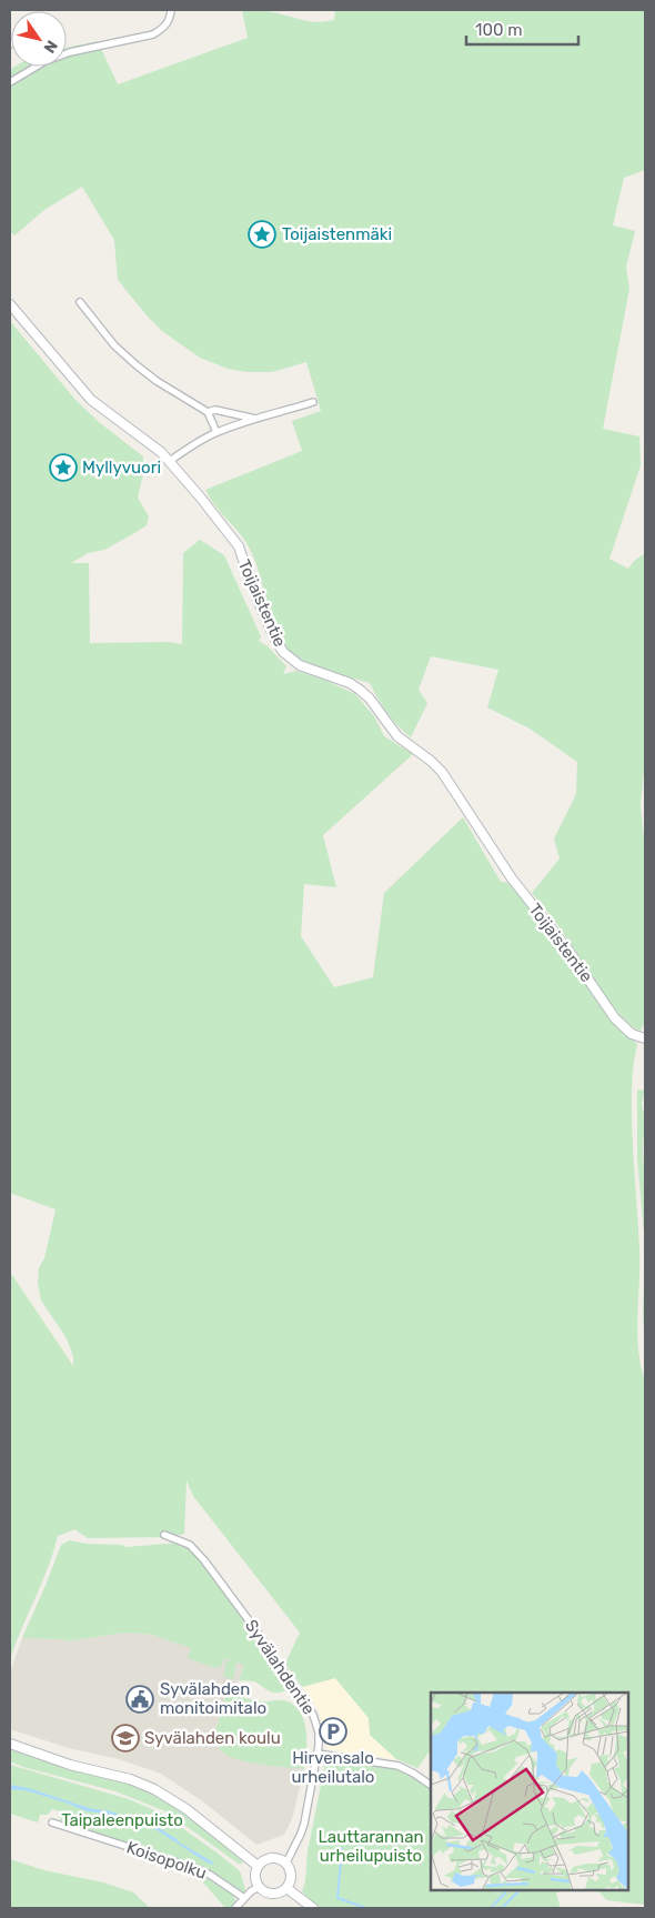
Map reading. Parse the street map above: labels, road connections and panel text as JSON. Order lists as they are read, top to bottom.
{
  "streets": {
    "street": ["Toijaistentie", "Syvälahdentie", "Koisopolku"]
  },
  "parks": ["Taipaleenpuisto", "Lauttarannan urheilupuisto"],
  "places": {
    "place": ["Toijaistenmäki", "Myllyvuori"],
    "public building": ["Syvälahden monitoimitalo"],
    "parking": ["Hirvensalo urheilutalo"],
    "school or university": ["Syvälahden koulu"]
  },
  "scale_bar": "100 m",
  "north": "bottom right"
}
